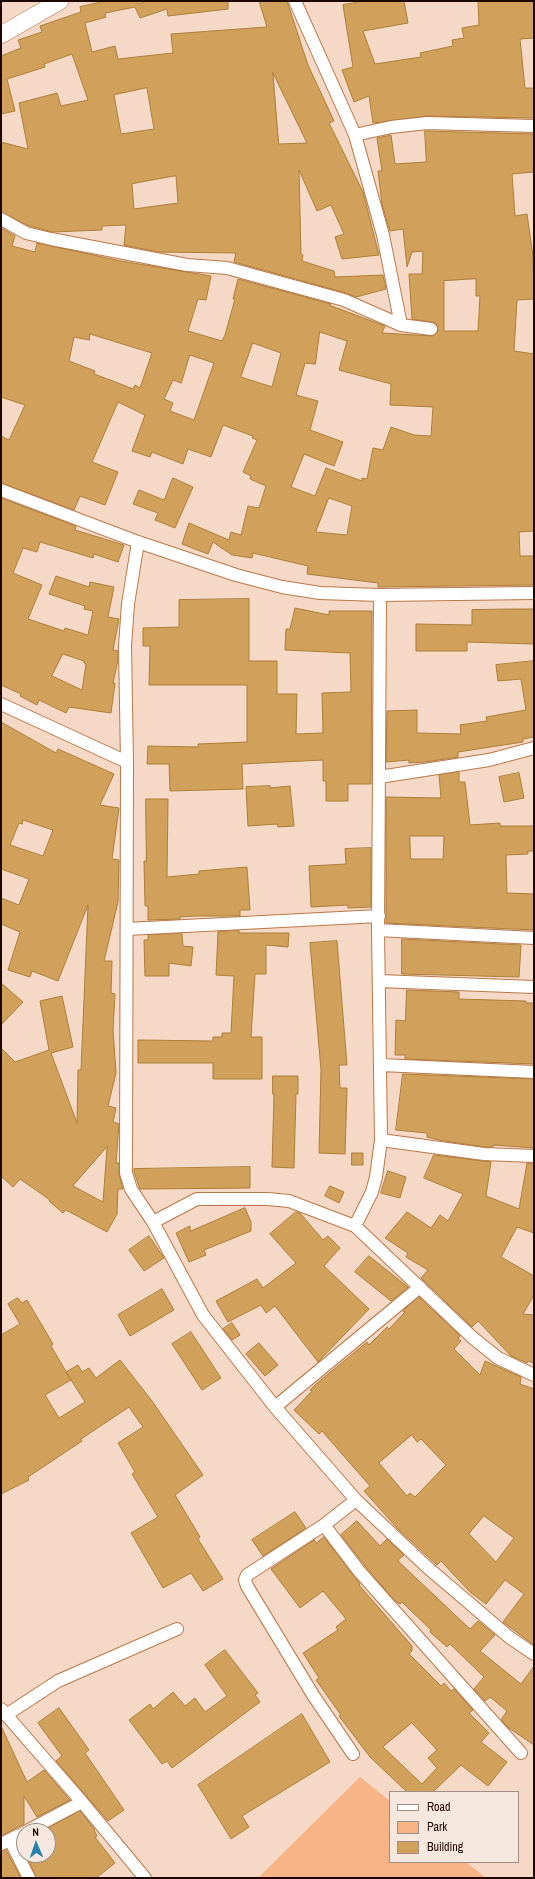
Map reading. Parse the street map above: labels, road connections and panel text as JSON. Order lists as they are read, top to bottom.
{
  "legend": ["Road", "Park", "Building"],
  "north": "top"
}
